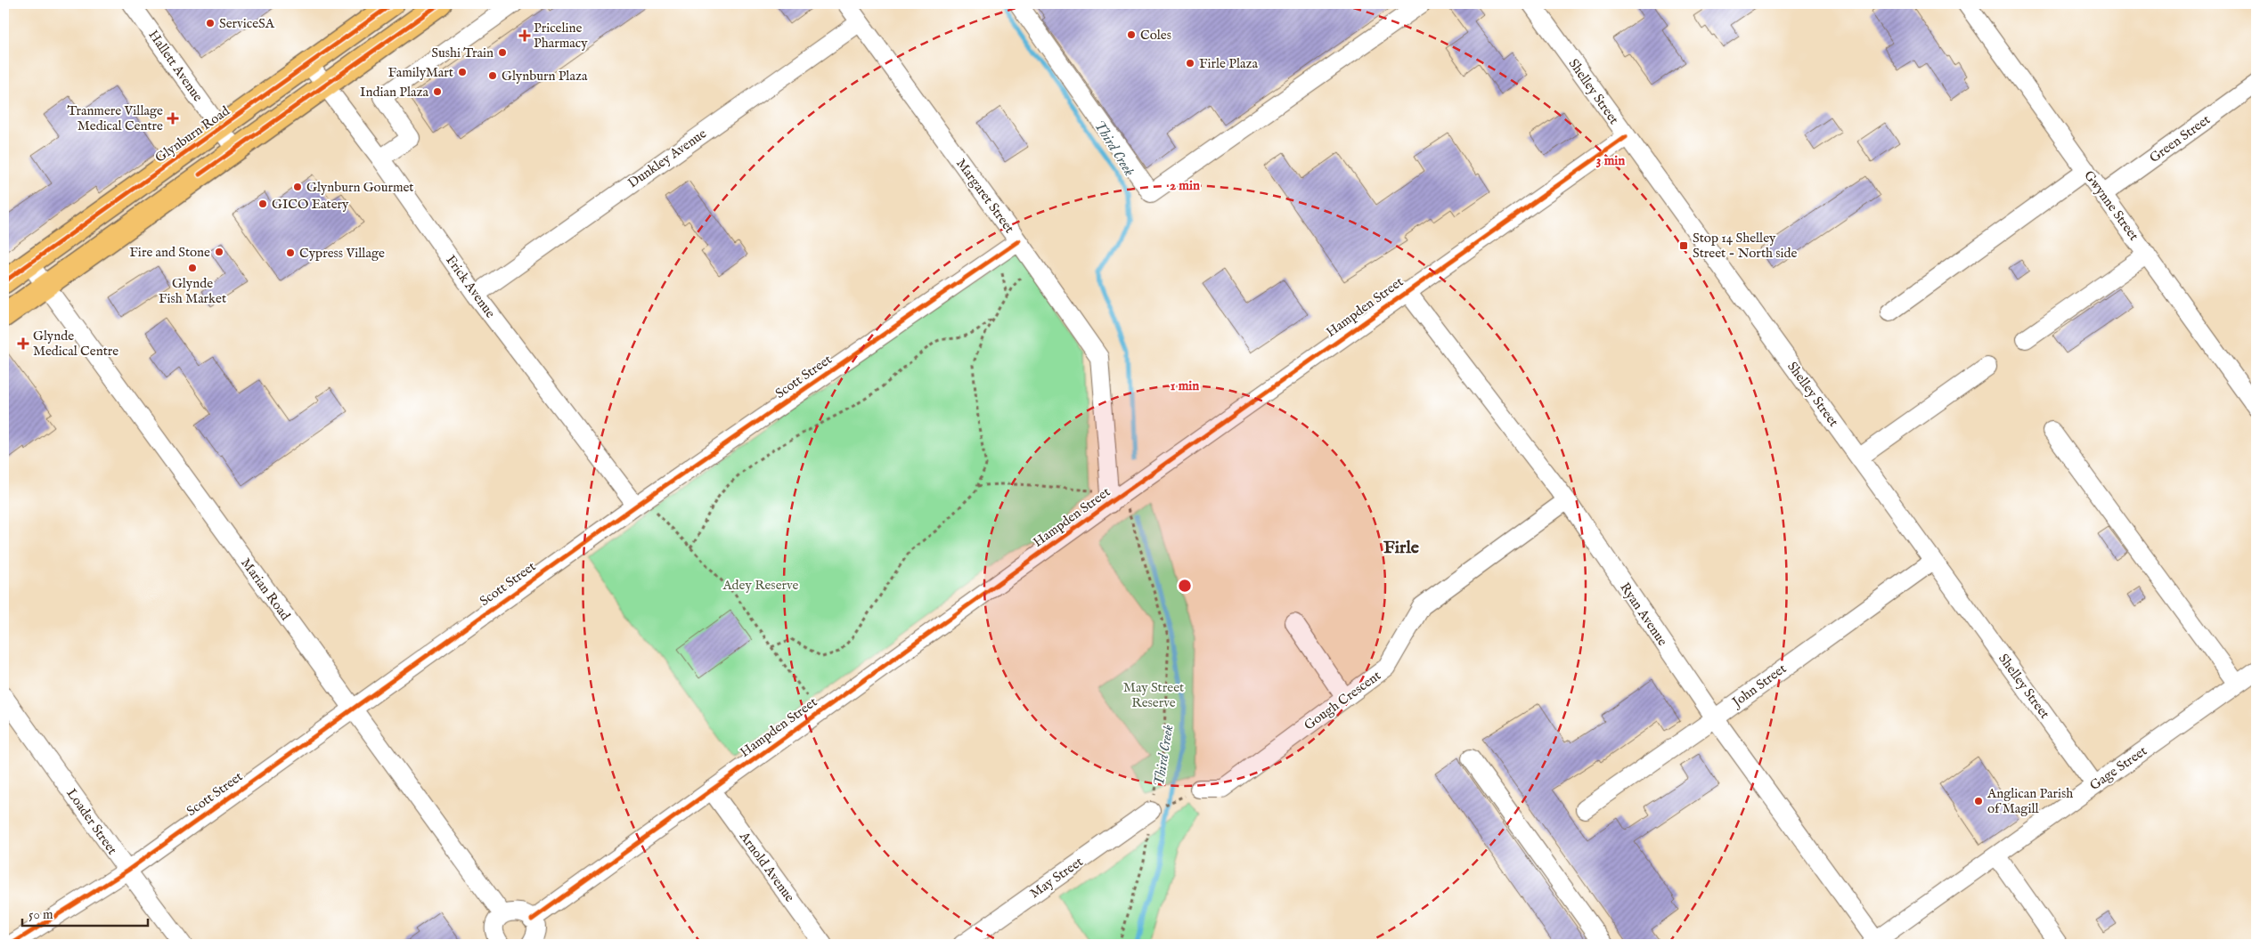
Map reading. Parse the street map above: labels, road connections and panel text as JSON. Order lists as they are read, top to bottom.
{
  "streets": {
    "main road": ["Glynburn Road"],
    "street": [
      "Hallett Avenue",
      "Shelley Street",
      "Green Street",
      "Dunkley Avenue",
      "Margaret Street",
      "Gwynne Street",
      "Frick Avenue",
      "Hampden Street",
      "Scott Street",
      "Marian Road",
      "Ryan Avenue",
      "John Street",
      "Gough Crescent",
      "Gage Street",
      "Loader Street",
      "Arnold Avenue",
      "May Street"
    ]
  },
  "crossings": [
    ["Hallett Avenue", "Glynburn Road"],
    ["Shelley Street", "Hampden Street"],
    ["Shelley Street", "John Street"],
    ["Shelley Street", "Gage Street"],
    ["Glynburn Road", "Frick Avenue"],
    ["Glynburn Road", "Marian Road"],
    ["Green Street", "Gwynne Street"],
    ["Dunkley Avenue", "Margaret Street"],
    ["Dunkley Avenue", "Frick Avenue"],
    ["Margaret Street", "Hampden Street"],
    ["Margaret Street", "Scott Street"],
    ["Frick Avenue", "Scott Street"],
    ["Hampden Street", "Ryan Avenue"],
    ["Hampden Street", "Arnold Avenue"],
    ["Scott Street", "Marian Road"],
    ["Scott Street", "Loader Street"],
    ["Ryan Avenue", "John Street"],
    ["Ryan Avenue", "Gough Crescent"],
    ["Ryan Avenue", "Gage Street"]
  ],
  "districts": ["Firle"],
  "water": ["Third Creek"],
  "parks": ["Adey Reserve", "May Street Reserve"],
  "places": {
    "other": [
      "ServiceSA",
      "Coles",
      "Sushi Train",
      "Firle Plaza",
      "FamilyMart",
      "Glynburn Plaza",
      "Indian Plaza",
      "Glynburn Gourmet",
      "GICO Eatery",
      "Fire and Stone",
      "Cypress Village",
      "Glynde Fish Market",
      "Anglican Parish of Magill"
    ],
    "health": ["Priceline Pharmacy", "Tranmere Village Medical Centre", "Glynde Medical Centre"],
    "transit": ["Stop 14 Shelley Street - North side"]
  },
  "scale_bar": "50 m",
  "rings": ["3 min", "2 min", "1 min"]
}
